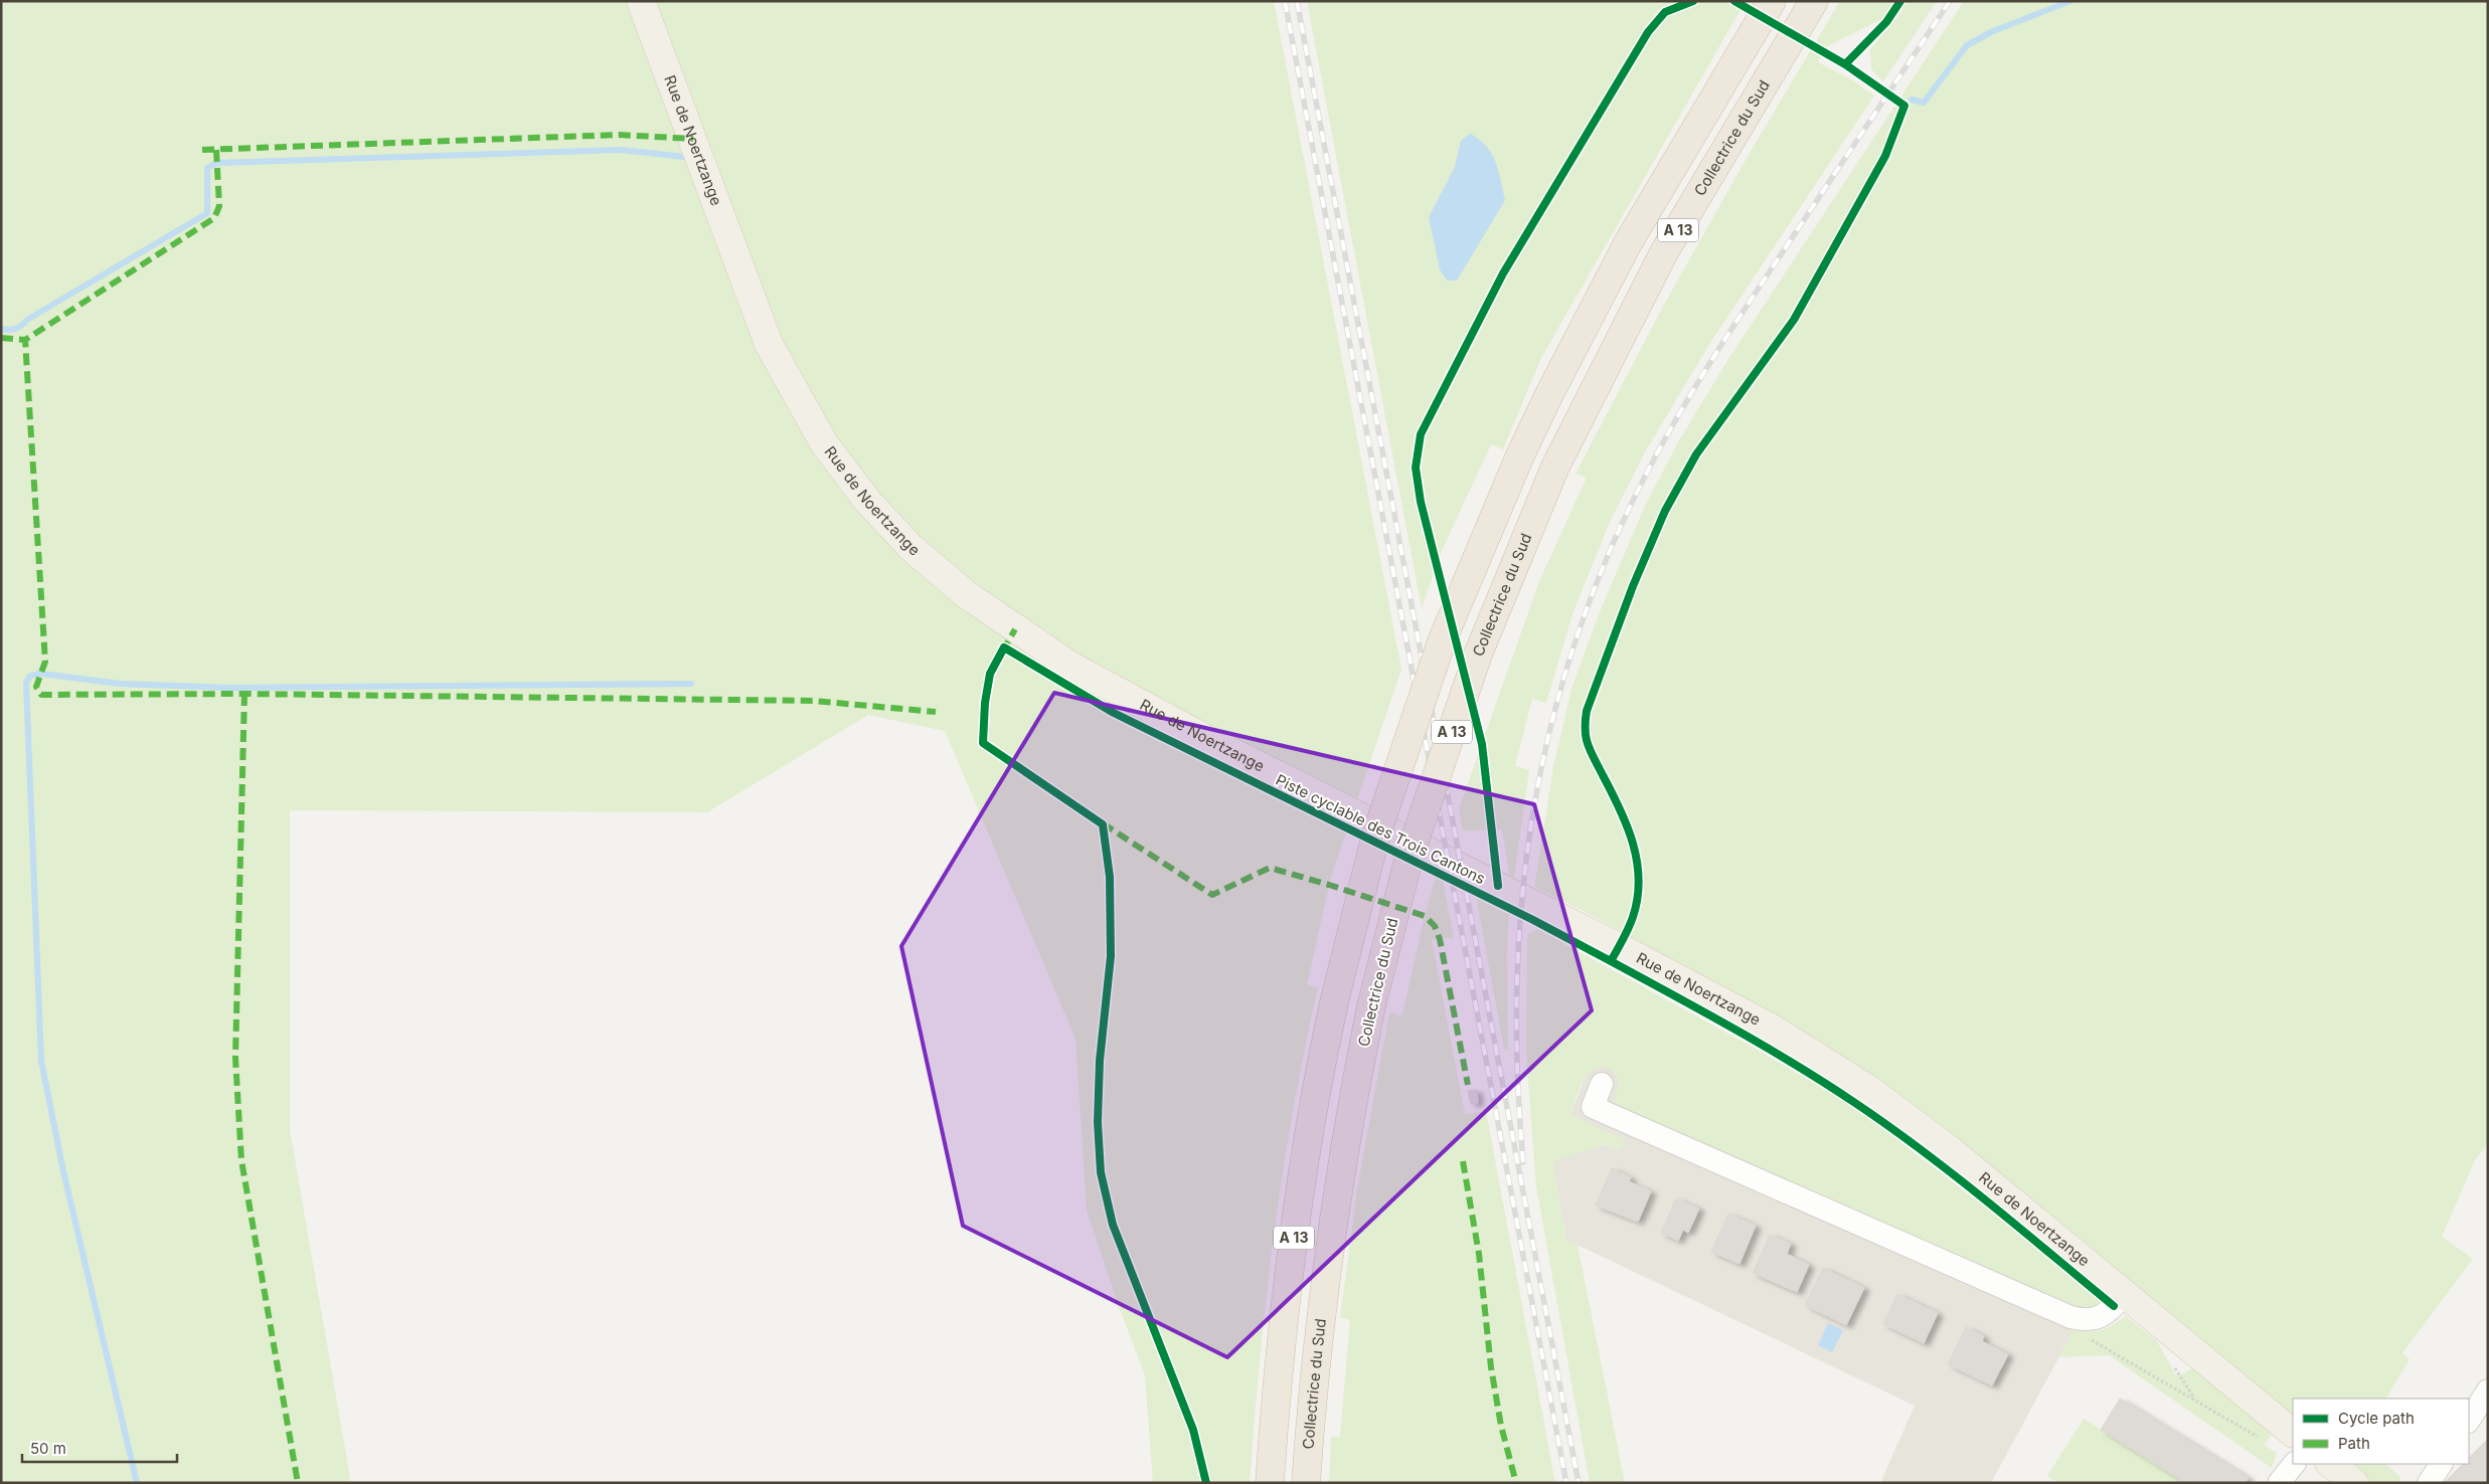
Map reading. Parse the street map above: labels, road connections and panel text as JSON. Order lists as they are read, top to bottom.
{
  "streets": {
    "highway": ["Collectrice du Sud", "A 13"],
    "main road": ["Rue de Noertzange"],
    "cycle path": ["Piste cyclable des Trois Cantons"]
  },
  "legend": ["Cycle path", "Path"],
  "scale_bar": "50 m"
}
